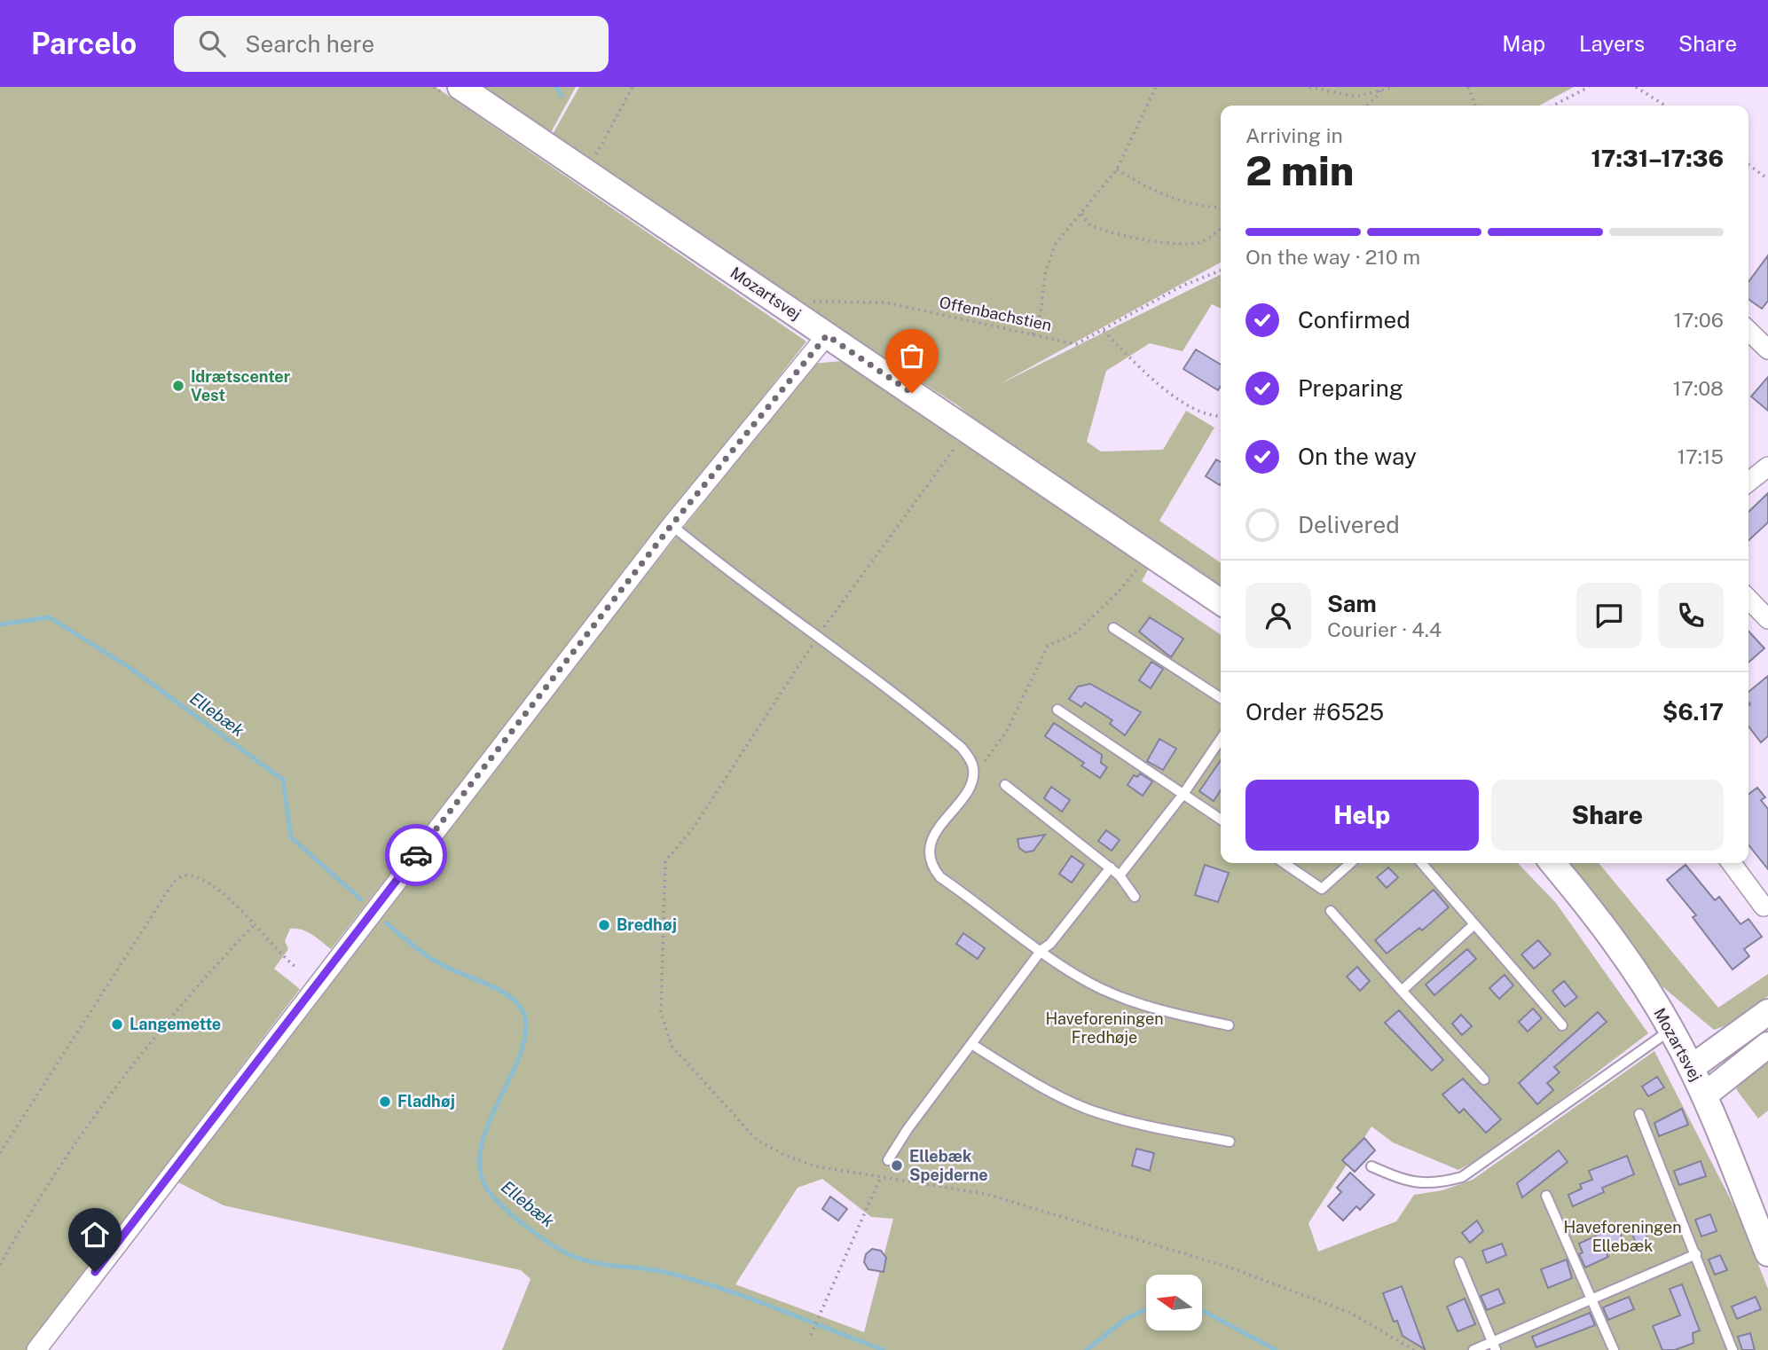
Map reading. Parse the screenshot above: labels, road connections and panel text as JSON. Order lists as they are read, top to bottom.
{
  "streets": {
    "street": ["Mozartsvej"],
    "path": ["Offenbachstien"]
  },
  "water": ["Ellebæk"],
  "parks": ["Haveforeningen Fredhøje", "Haveforeningen Ellebæk"],
  "places": [
    "Idrætscenter Vest",
    "Bredhøj",
    "Langemette",
    "Fladhøj",
    "Ellebæk Spejderne"
  ],
  "north": "left",
  "page": {
    "header": "Parcelo",
    "search": "Search here",
    "nav": ["Map", "Layers", "Share"],
    "heading": ["2 min", "Arriving in", "17:31–17:36"],
    "panel": [
      "Sam",
      "Courier · 4.4",
      "Order #6525",
      "$6.17"
    ],
    "bar": "On the way · 210 m",
    "list": [
      ["Confirmed", "17:06"],
      ["Preparing", "17:08"],
      ["On the way", "17:15"],
      "Delivered"
    ],
    "buttons": ["Help", "Share"]
  }
}
